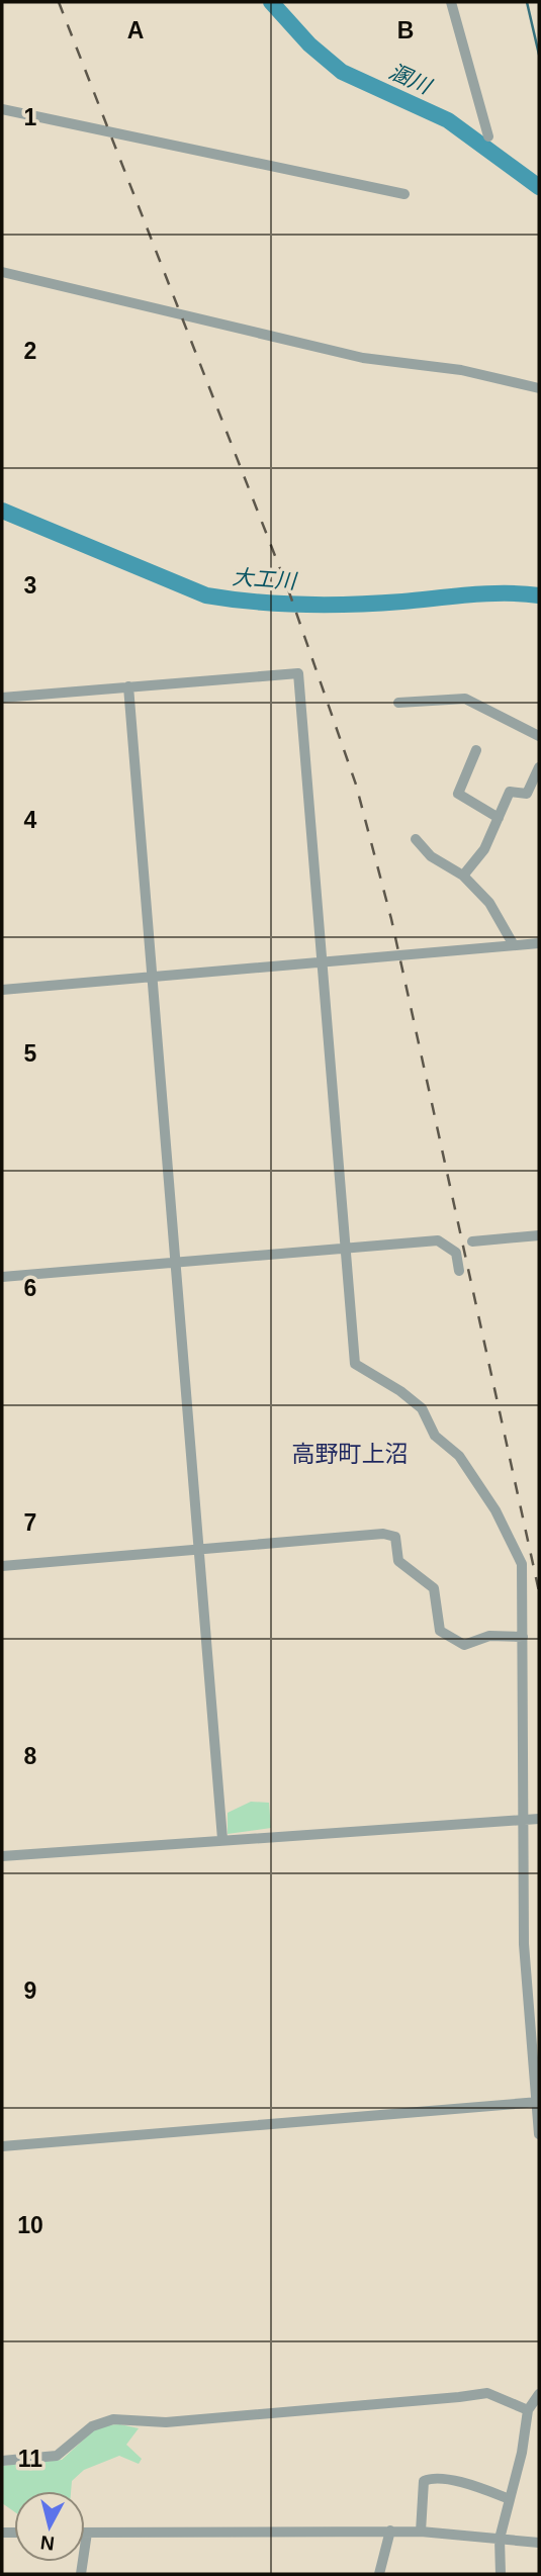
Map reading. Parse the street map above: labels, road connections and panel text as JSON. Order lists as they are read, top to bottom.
{
  "districts": ["高野町上沼"],
  "water": ["溷川", "大工川"],
  "north": "bottom",
  "grid": {
    "columns": ["A", "B"],
    "rows": [
      "1",
      "2",
      "3",
      "4",
      "5",
      "6",
      "7",
      "8",
      "9",
      "10",
      "11"
    ]
  }
}
